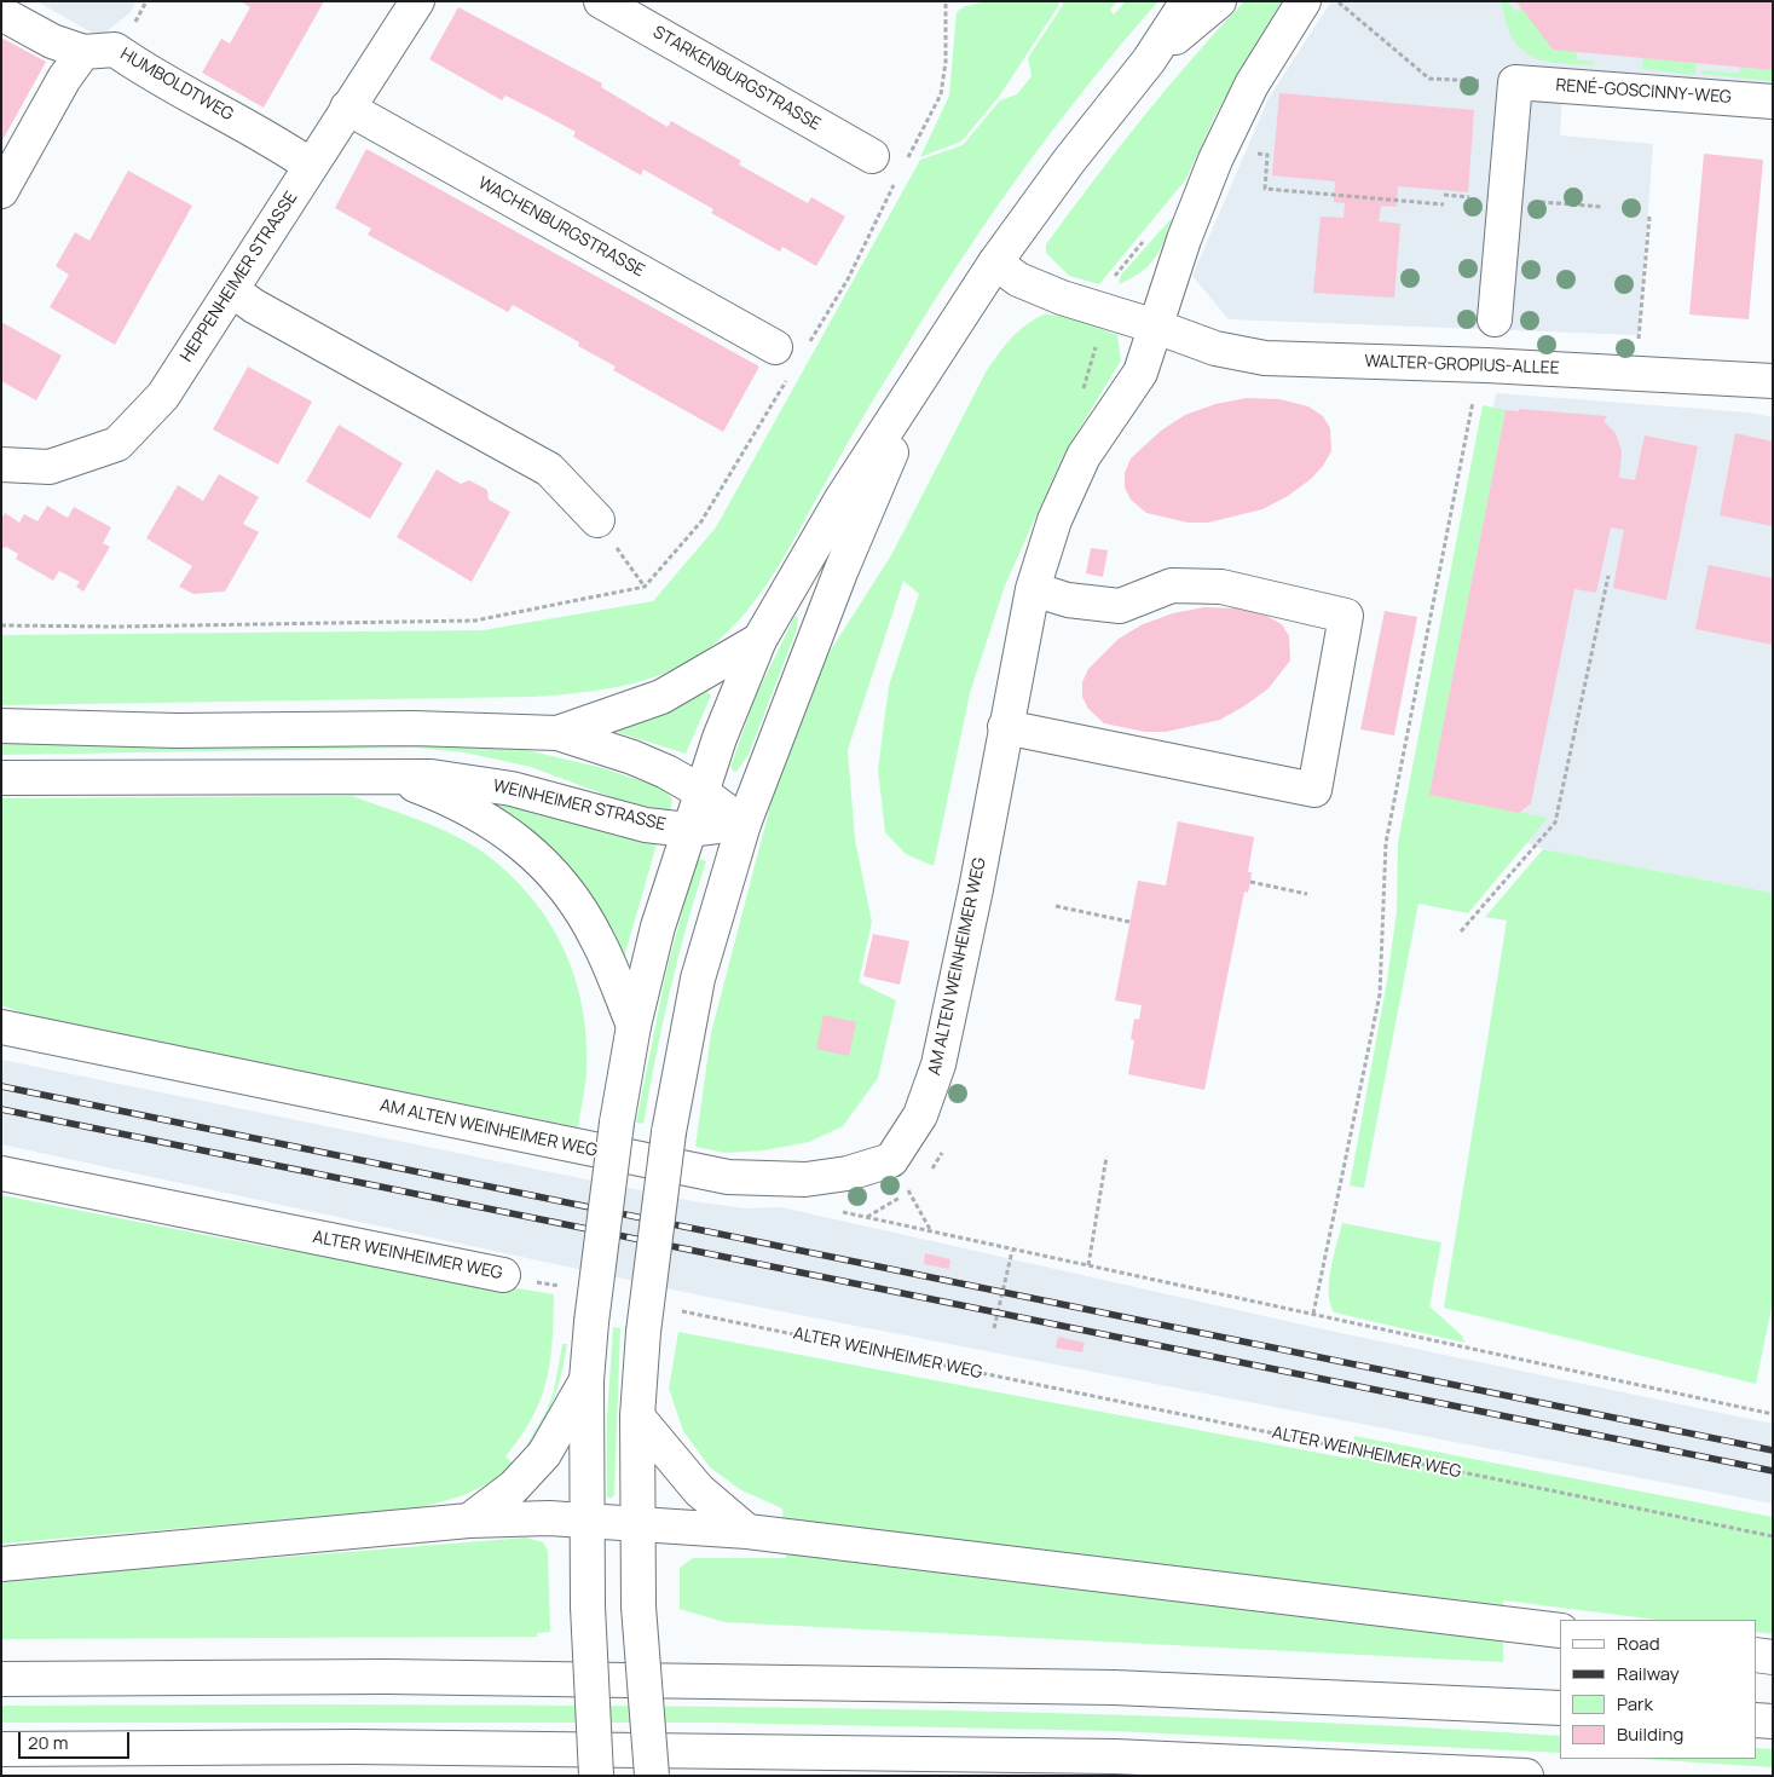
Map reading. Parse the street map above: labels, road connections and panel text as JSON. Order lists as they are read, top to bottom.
{
  "streets": {
    "main road": [
      "STARKENBURGSTRASSE",
      "HUMBOLDTWEG",
      "RENÉ-GOSCINNY-WEG",
      "WACHENBURGSTRASSE",
      "HEPPENHEIMER STRASSE",
      "WALTER-GROPIUS-ALLEE",
      "WEINHEIMER STRASSE",
      "AM ALTEN WEINHEIMER WEG",
      "ALTER WEINHEIMER WEG"
    ]
  },
  "crossings": [
    ["HUMBOLDTWEG", "HEPPENHEIMER STRASSE"],
    ["WACHENBURGSTRASSE", "HEPPENHEIMER STRASSE"],
    ["WALTER-GROPIUS-ALLEE", "AM ALTEN WEINHEIMER WEG"]
  ],
  "legend": [
    "Road",
    "Railway",
    "Park",
    "Building"
  ],
  "scale_bar": "20 m"
}
